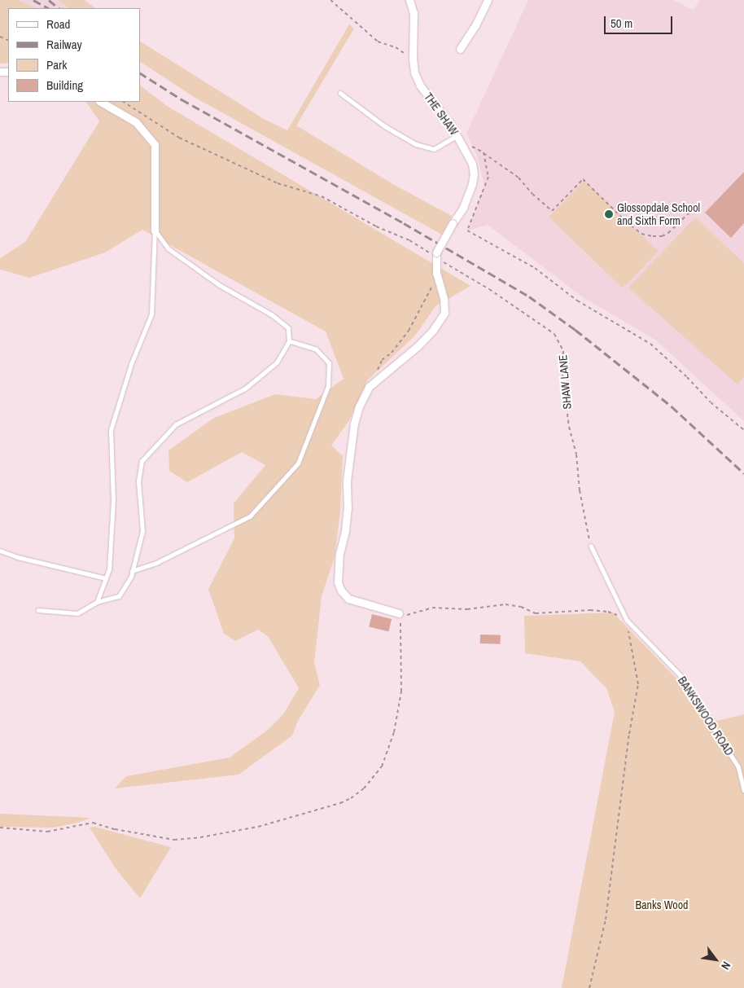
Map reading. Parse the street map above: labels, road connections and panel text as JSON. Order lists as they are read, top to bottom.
{
  "streets": {
    "street": ["THE SHAW"],
    "lane": ["BANKSWOOD ROAD"],
    "path": ["SHAW LANE"]
  },
  "crossings": [
    ["THE SHAW", "SHAW LANE"],
    ["SHAW LANE", "BANKSWOOD ROAD"]
  ],
  "parks": ["Banks Wood"],
  "places": ["Glossopdale School and Sixth Form"],
  "legend": [
    "Road",
    "Railway",
    "Park",
    "Building"
  ],
  "scale_bar": "50 m",
  "north": "bottom right"
}
